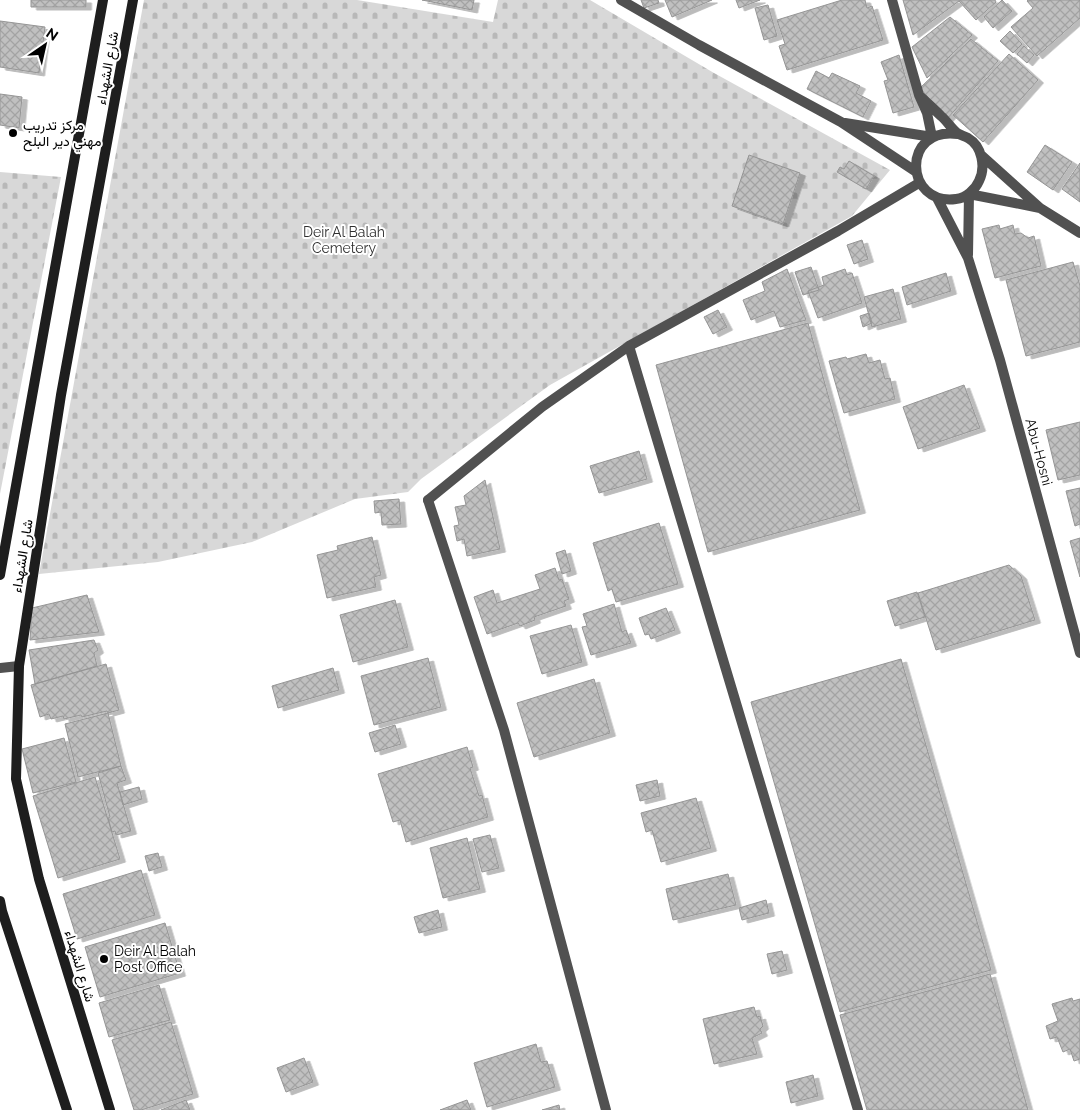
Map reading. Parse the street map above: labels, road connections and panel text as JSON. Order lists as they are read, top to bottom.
{
  "streets": {
    "main road": ["شارع الشهداء"],
    "street": ["Abu-Hosni"]
  },
  "parks": ["Deir Al Balah Cemetery"],
  "places": ["مركز تدريب مهني دير البلح", "Deir Al Balah Post Office"],
  "north": "top right"
}
